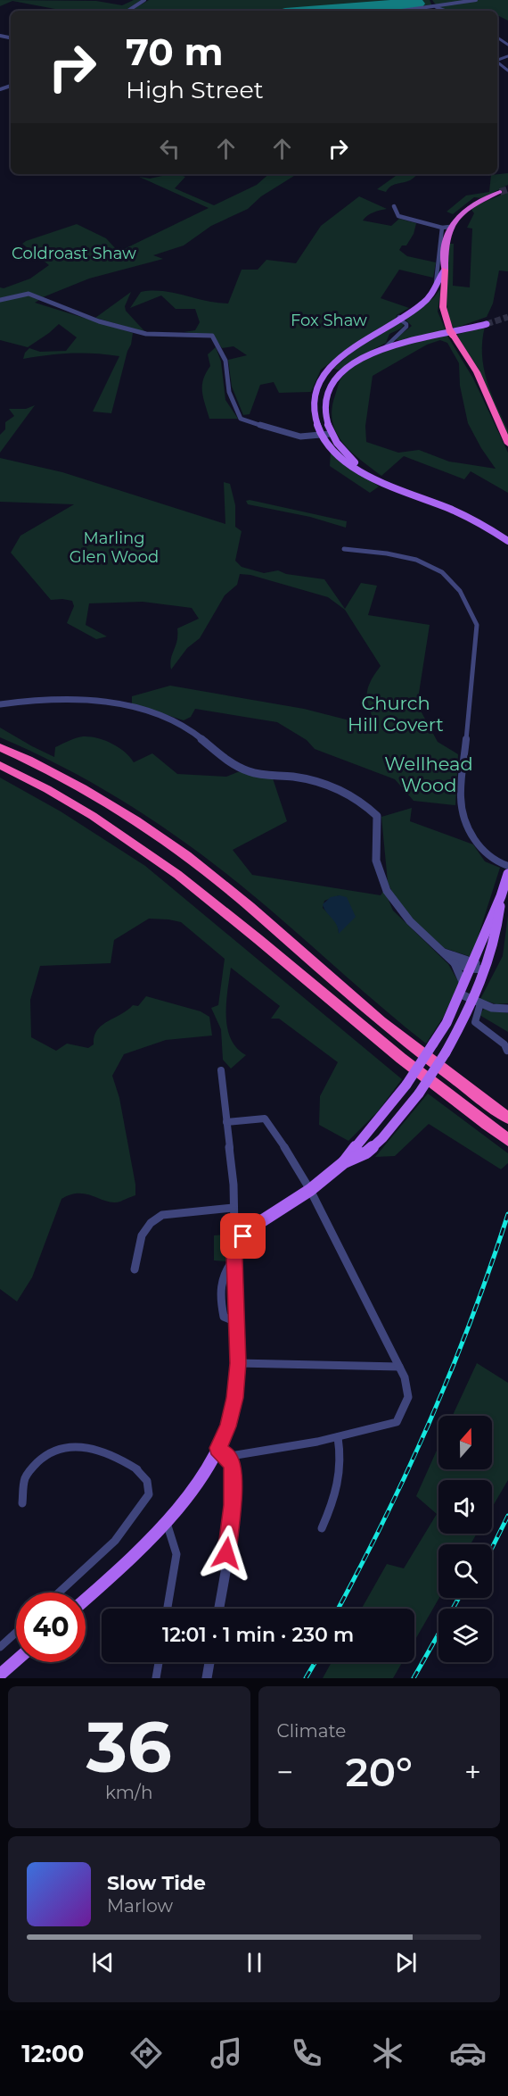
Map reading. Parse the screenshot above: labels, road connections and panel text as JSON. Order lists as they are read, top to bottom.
{
  "parks": [
    "Coldroast Shaw",
    "Fox Shaw",
    "Marling Glen Wood",
    "Church Hill Covert",
    "Wellhead Wood"
  ],
  "north": "top",
  "page": {
    "turn": ["70 m", "High Street"],
    "limit": "40",
    "trip": "12:01 · 1 min · 230 m",
    "tile": [
      ["36", "km/h"],
      "Climate"
    ],
    "heat": ["−", "20°", "+"],
    "song": ["Slow Tide", "Marlow"],
    "tabs": "12:00"
  }
}
